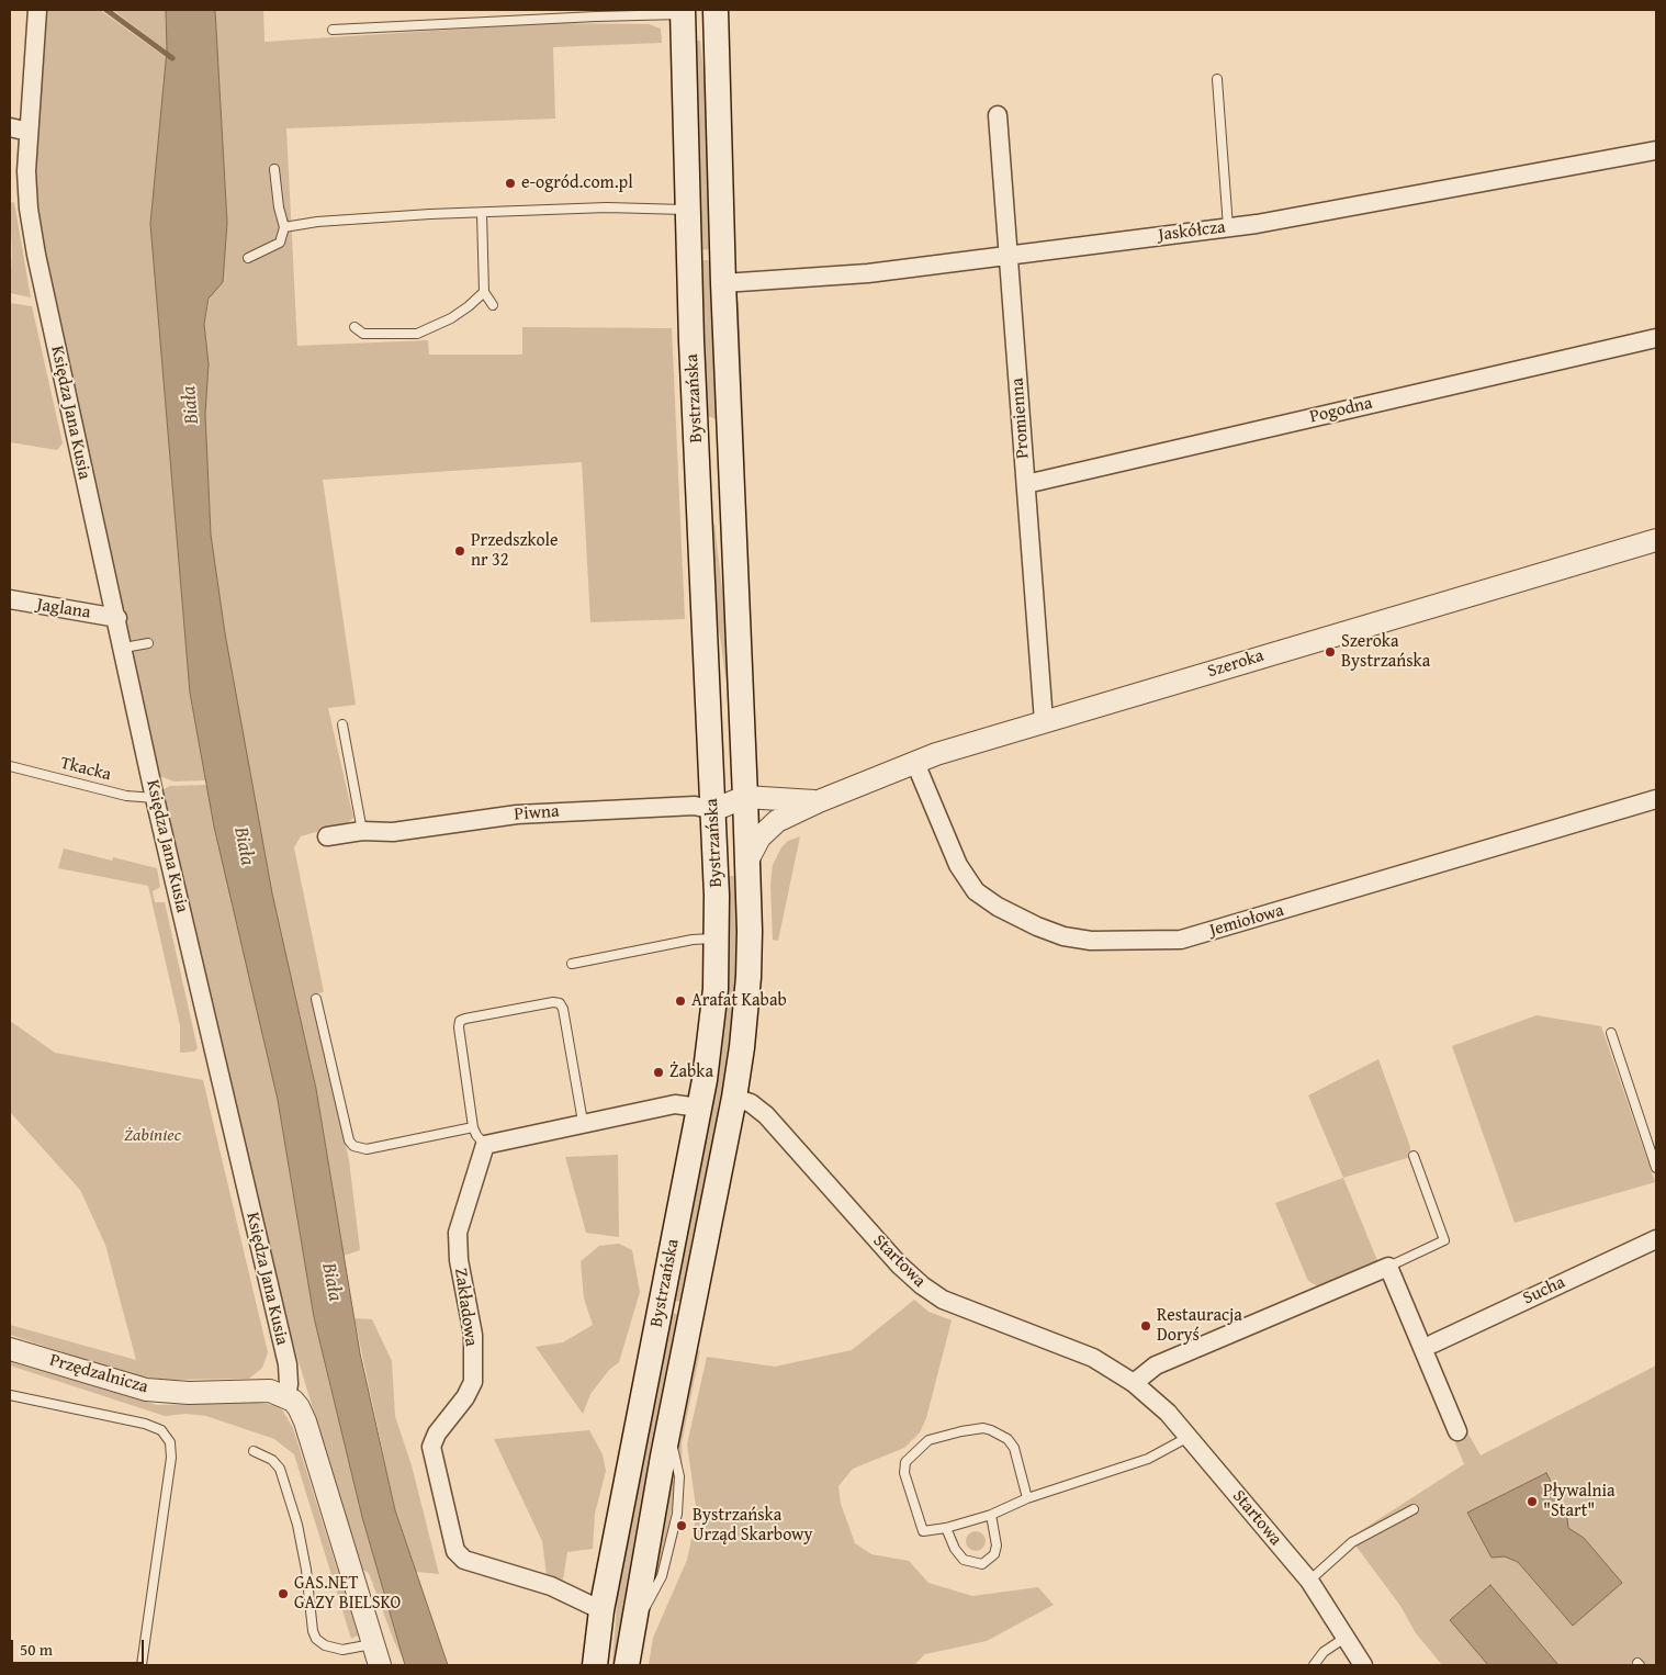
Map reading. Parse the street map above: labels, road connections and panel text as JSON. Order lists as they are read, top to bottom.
{
  "streets": {
    "main road": ["Bystrzańska"],
    "street": [
      "Jaskółcza",
      "Pogodna",
      "Księdza Jana Kusia",
      "Promienna",
      "Jaglana",
      "Szeroka",
      "Piwna",
      "Jemiołowa",
      "Startowa",
      "Sucha",
      "Zakładowa",
      "Przędzalnicza"
    ],
    "lane": ["Tkacka"]
  },
  "crossings": [
    ["Jaskółcza", "Bystrzańska"],
    ["Jaskółcza", "Promienna"],
    ["Bystrzańska", "Szeroka"],
    ["Bystrzańska", "Piwna"],
    ["Bystrzańska", "Startowa"],
    ["Bystrzańska", "Zakładowa"],
    ["Pogodna", "Promienna"],
    ["Księdza Jana Kusia", "Jaglana"],
    ["Księdza Jana Kusia", "Tkacka"],
    ["Księdza Jana Kusia", "Przędzalnicza"],
    ["Promienna", "Szeroka"],
    ["Szeroka", "Piwna"],
    ["Szeroka", "Jemiołowa"]
  ],
  "water": ["Biała"],
  "parks": ["Żabiniec"],
  "places": [
    "e-ogród.com.pl",
    "Przedszkole nr 32",
    "Szeroka Bystrzańska",
    "Arafat Kabab",
    "Żabka",
    "Restauracja Doryś",
    "Pływalnia \"Start\"",
    "Bystrzańska Urząd Skarbowy",
    "GAS.NET GAZY BIELSKO"
  ],
  "scale_bar": "50 m"
}
